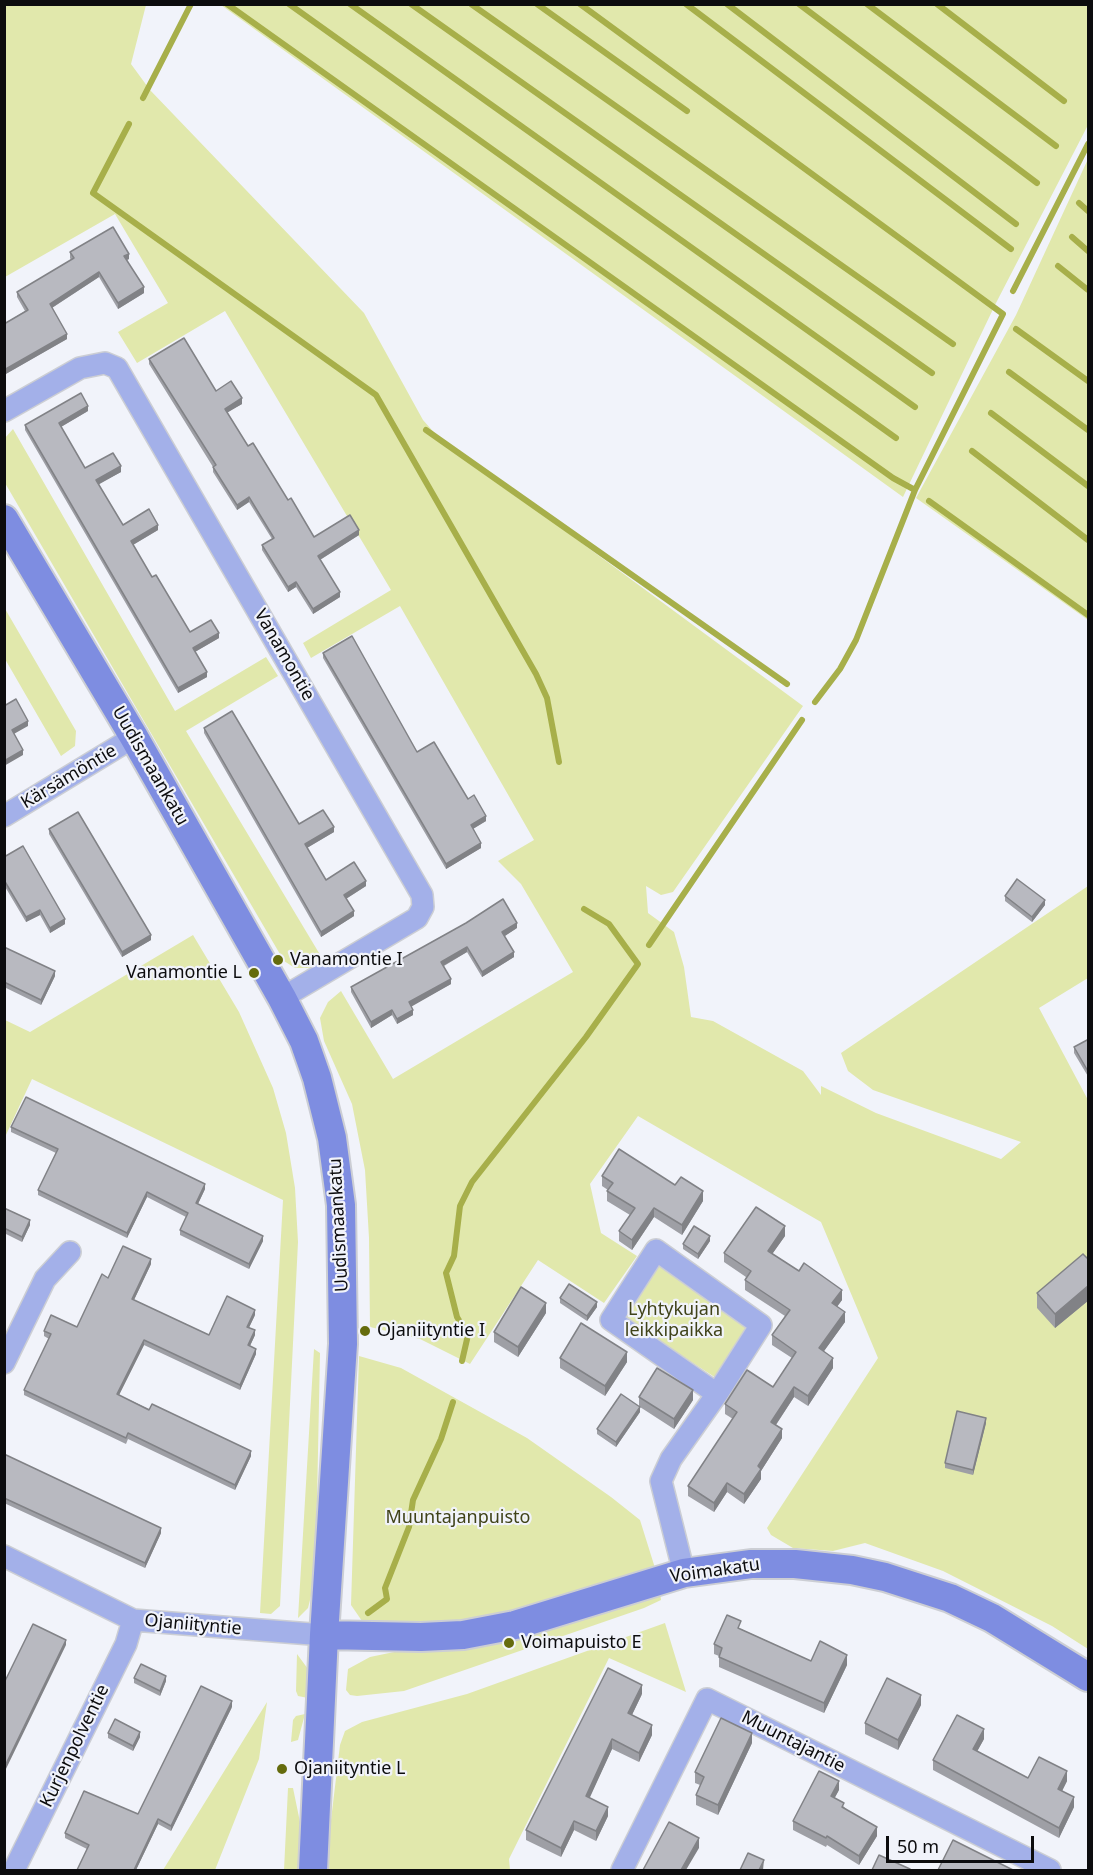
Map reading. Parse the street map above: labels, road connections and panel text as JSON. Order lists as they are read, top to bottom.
{
  "streets": {
    "street": [
      "Vanamontie",
      "Uudismaankatu",
      "Kärsämöntie",
      "Voimakatu",
      "Ojaniityntie",
      "Muuntajantie",
      "Kurjenpolventie"
    ]
  },
  "crossings": [
    ["Vanamontie", "Uudismaankatu"],
    ["Uudismaankatu", "Kärsämöntie"],
    ["Uudismaankatu", "Voimakatu"],
    ["Uudismaankatu", "Ojaniityntie"],
    ["Voimakatu", "Ojaniityntie"],
    ["Ojaniityntie", "Kurjenpolventie"]
  ],
  "parks": ["Lyhtykujan leikkipaikka", "Muuntajanpuisto"],
  "places": [
    "Vanamontie I",
    "Vanamontie L",
    "Ojaniityntie I",
    "Voimapuisto E",
    "Ojaniityntie L"
  ],
  "scale_bar": "50 m"
}
